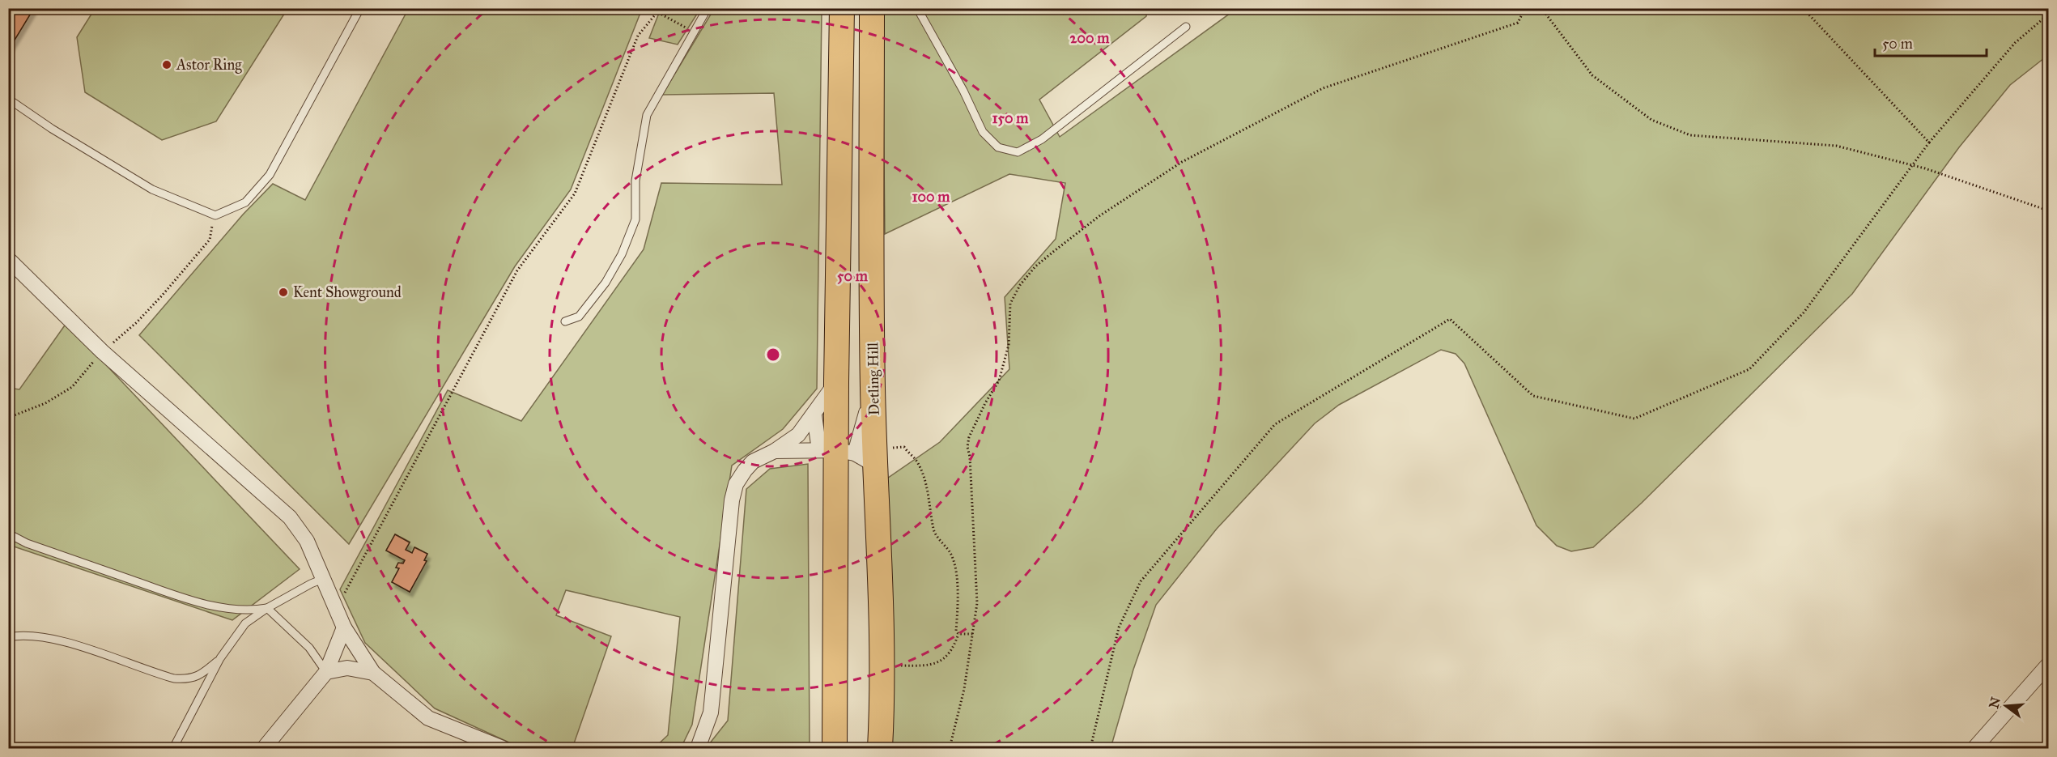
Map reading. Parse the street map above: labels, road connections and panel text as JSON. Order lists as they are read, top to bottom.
{
  "streets": {
    "highway": ["Detling Hill"]
  },
  "places": ["Astor Ring", "Kent Showground"],
  "scale_bar": "50 m",
  "north": "left",
  "rings": [
    "200 m",
    "150 m",
    "100 m",
    "50 m"
  ]
}
